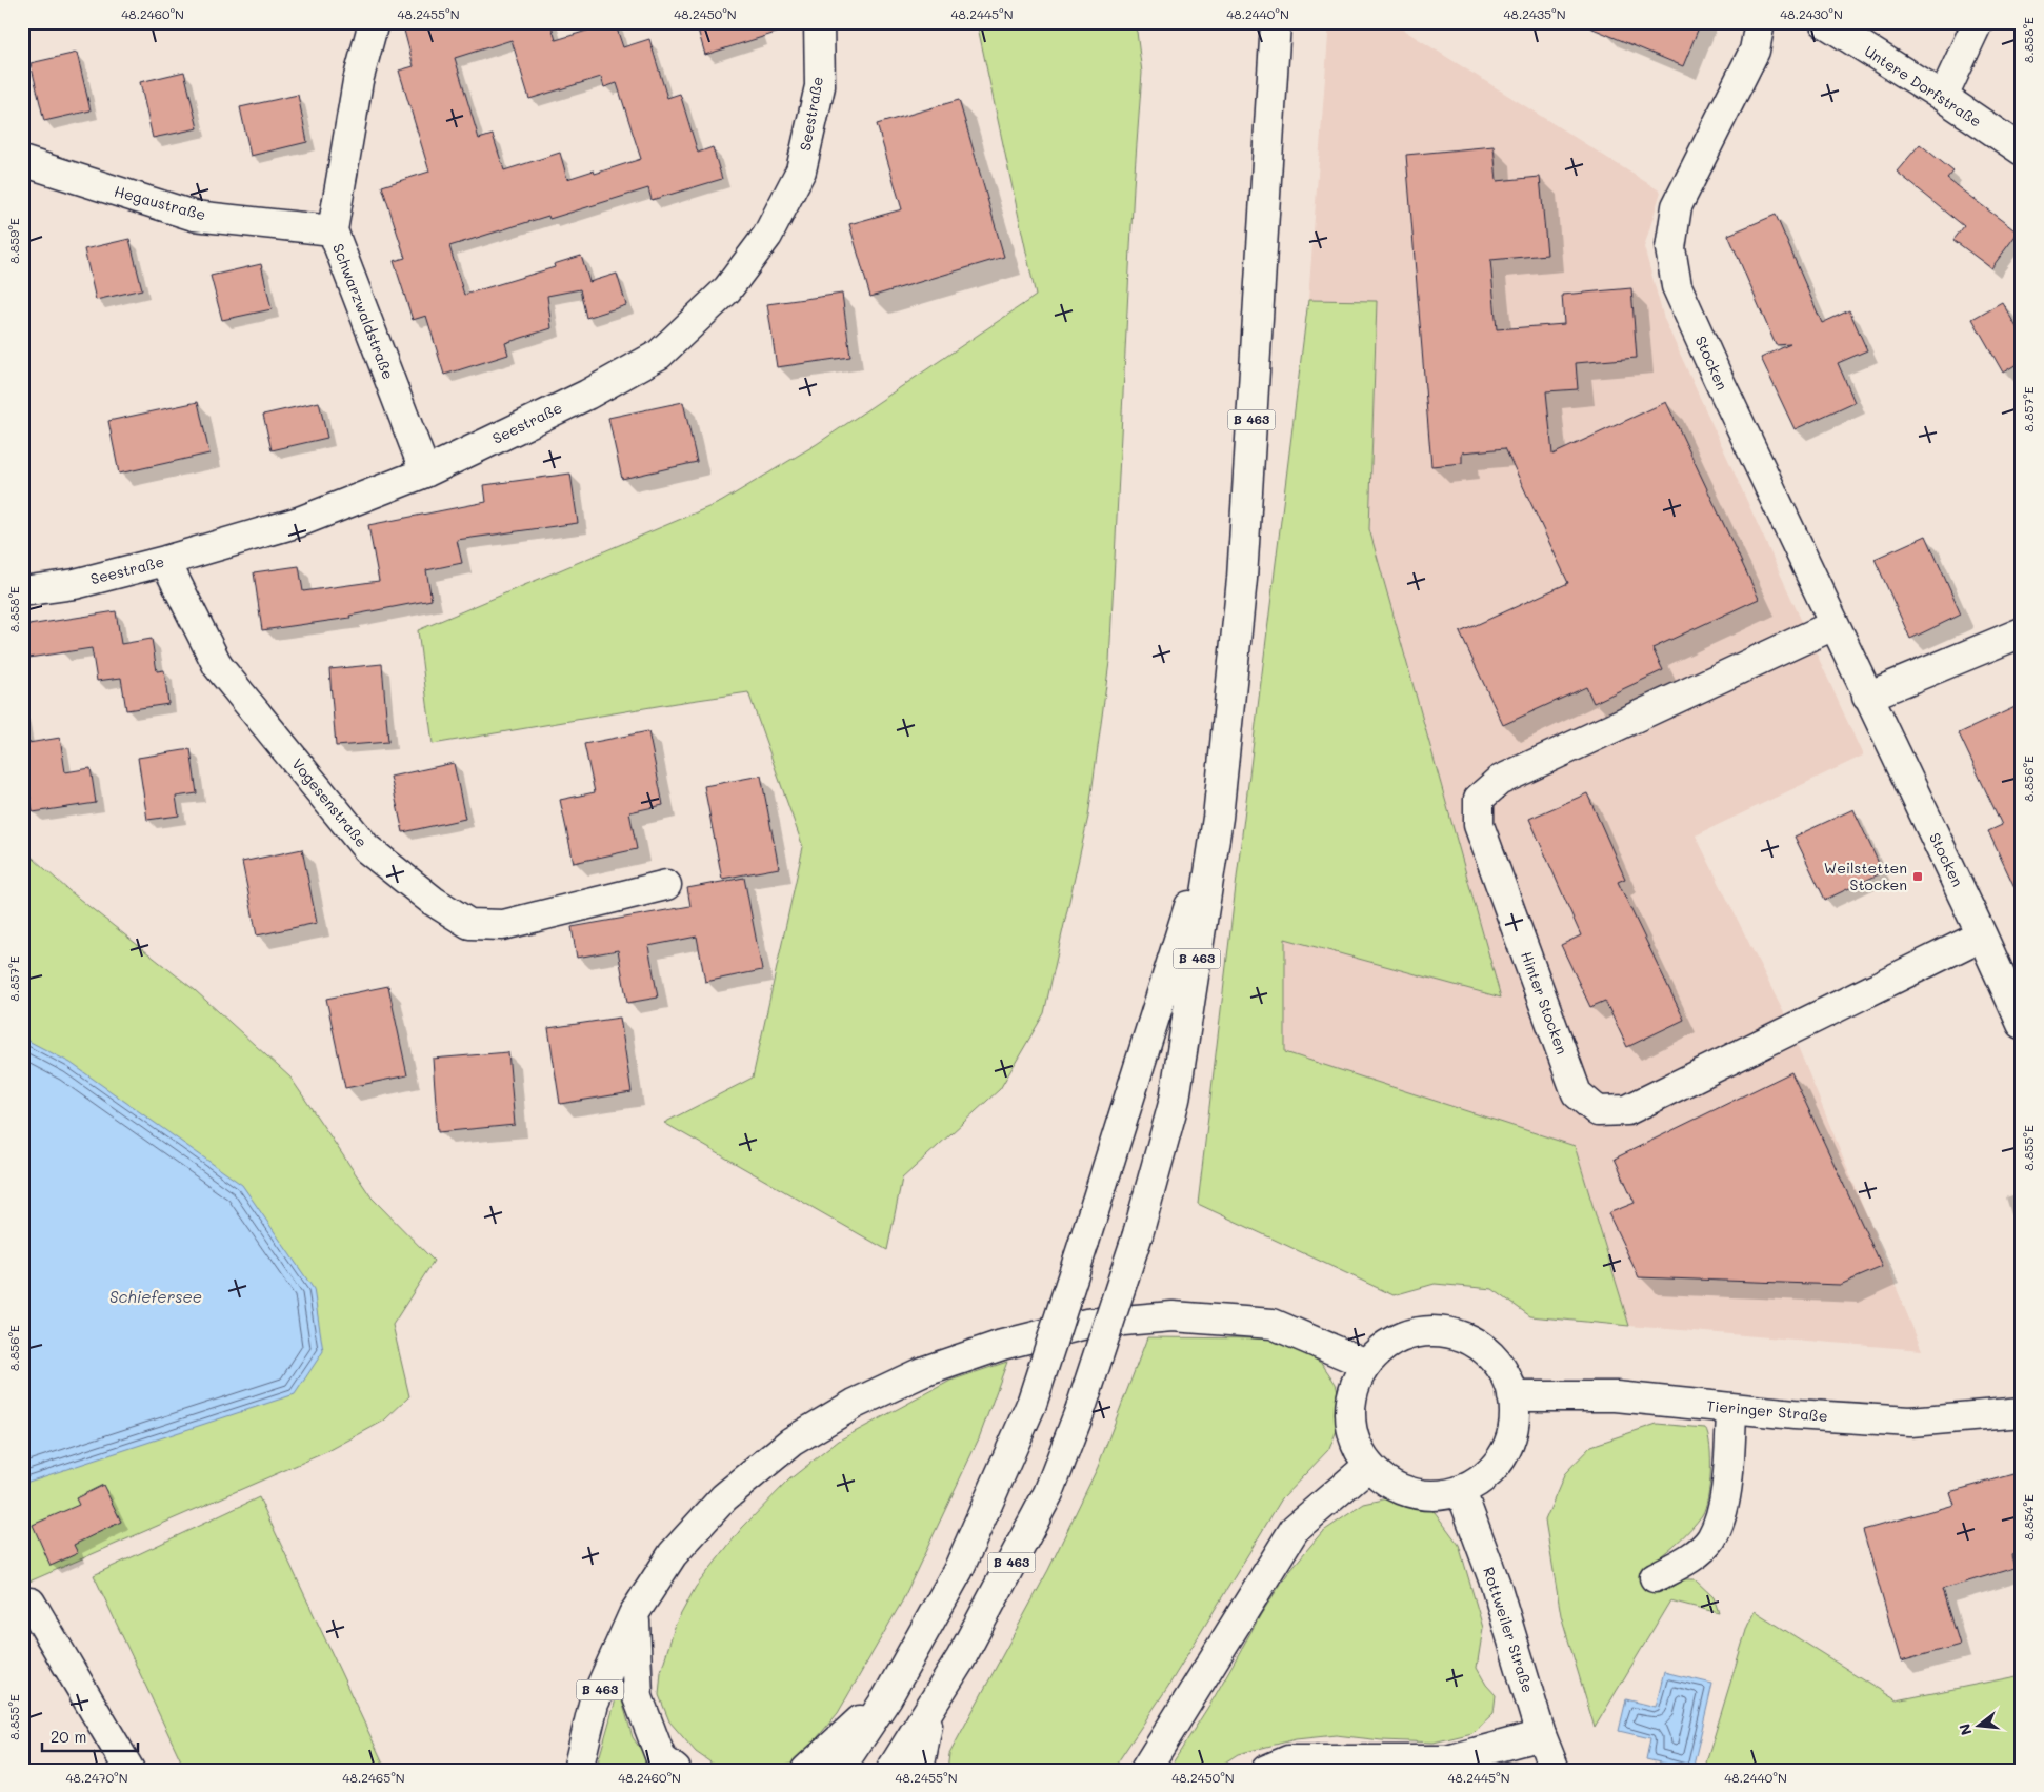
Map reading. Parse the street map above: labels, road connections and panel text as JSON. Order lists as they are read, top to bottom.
{
  "streets": {
    "main road": [
      "Untere Dorfstraße",
      "Seestraße",
      "Hegaustraße",
      "Schwarzwaldstraße",
      "Stocken",
      "B 463",
      "Vogesenstraße",
      "Hinter Stocken",
      "Tieringer Straße",
      "Rottweiler Straße"
    ]
  },
  "crossings": [
    ["Seestraße", "Schwarzwaldstraße"],
    ["Seestraße", "Vogesenstraße"],
    ["Hegaustraße", "Schwarzwaldstraße"],
    ["Stocken", "Hinter Stocken"],
    ["Tieringer Straße", "Rottweiler Straße"]
  ],
  "water": ["Schiefersee"],
  "places": {
    "transit": ["Weilstetten Stocken"]
  },
  "scale_bar": "20 m",
  "north": "left",
  "coordinates": [
    "48.2460°N",
    "48.2455°N",
    "48.2450°N",
    "48.2445°N",
    "48.2440°N",
    "48.2435°N",
    "48.2430°N",
    "8.858°E",
    "8.859°E",
    "8.857°E",
    "8.856°E",
    "8.855°E",
    "8.854°E",
    "48.2470°N",
    "48.2465°N"
  ]
}
